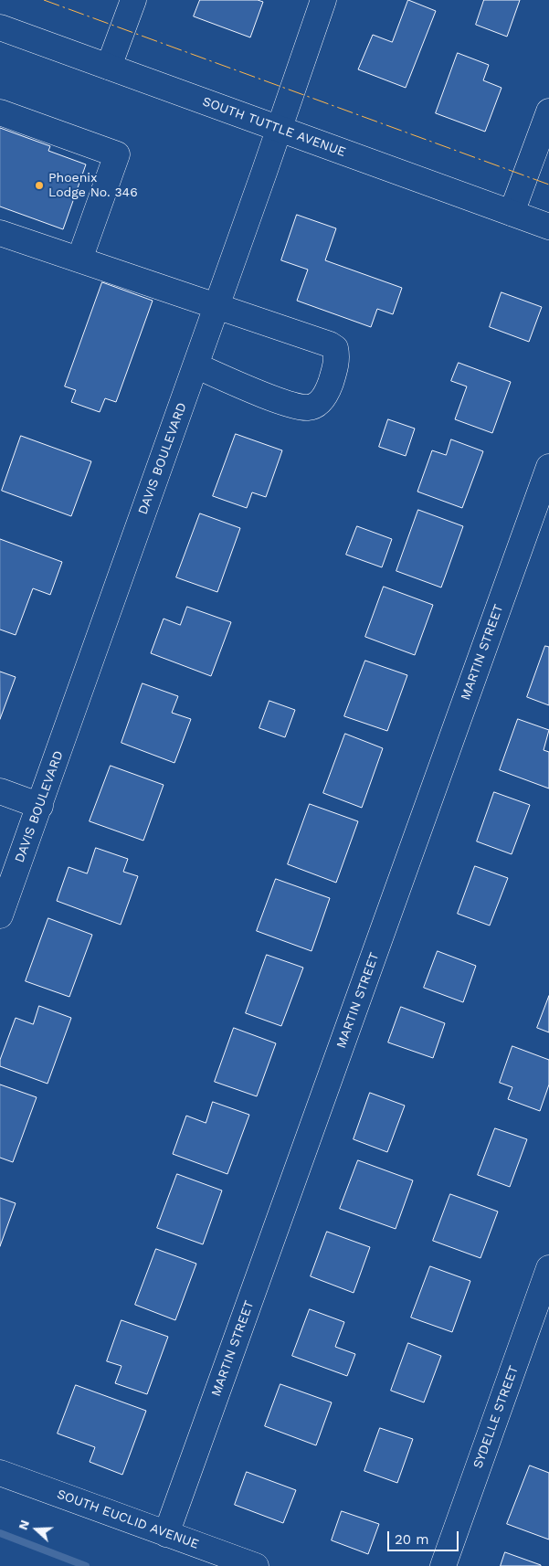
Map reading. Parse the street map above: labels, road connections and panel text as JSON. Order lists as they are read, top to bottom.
{
  "streets": {
    "street": [
      "SOUTH TUTTLE AVENUE",
      "DAVIS BOULEVARD",
      "MARTIN STREET",
      "SYDELLE STREET",
      "SOUTH EUCLID AVENUE"
    ]
  },
  "crossings": [
    ["SOUTH TUTTLE AVENUE", "DAVIS BOULEVARD"],
    ["MARTIN STREET", "SOUTH EUCLID AVENUE"]
  ],
  "places": ["Phoenix Lodge No. 346"],
  "scale_bar": "20 m",
  "north": "left"
}
